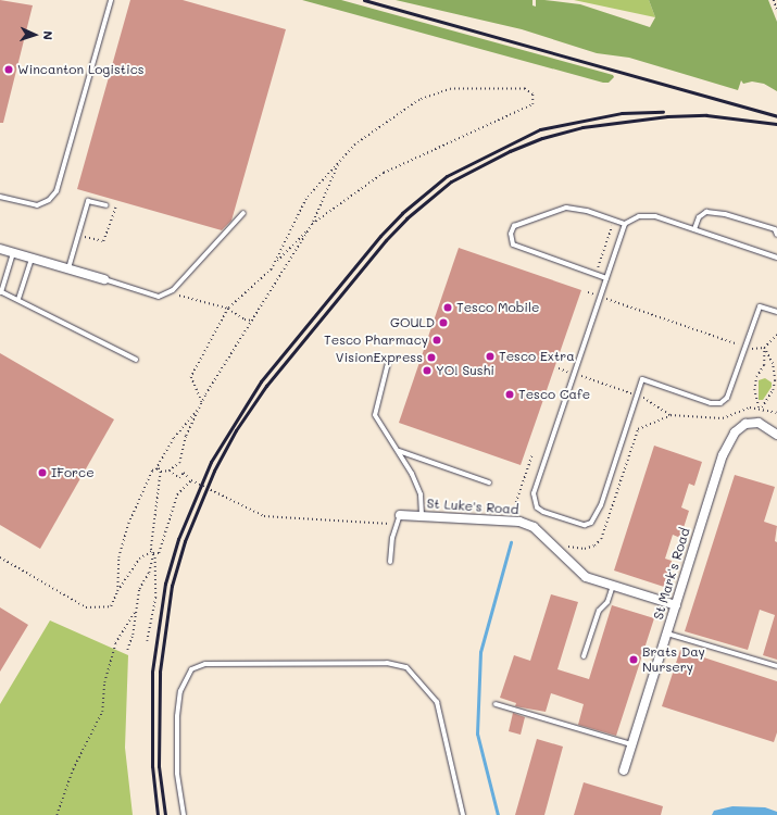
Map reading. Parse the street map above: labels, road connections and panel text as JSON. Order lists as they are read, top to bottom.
{
  "streets": {
    "street": ["St Luke's Road", "St Mark's Road"]
  },
  "crossings": [
    ["St Luke's Road", "St Mark's Road"]
  ],
  "places": [
    "Wincanton Logistics",
    "Tesco Mobile",
    "GOULD",
    "Tesco Pharmacy",
    "Tesco Extra",
    "VisionExpress",
    "YO! Sushi",
    "Tesco Cafe",
    "IForce",
    "Brats Day Nursery"
  ],
  "north": "right"
}
